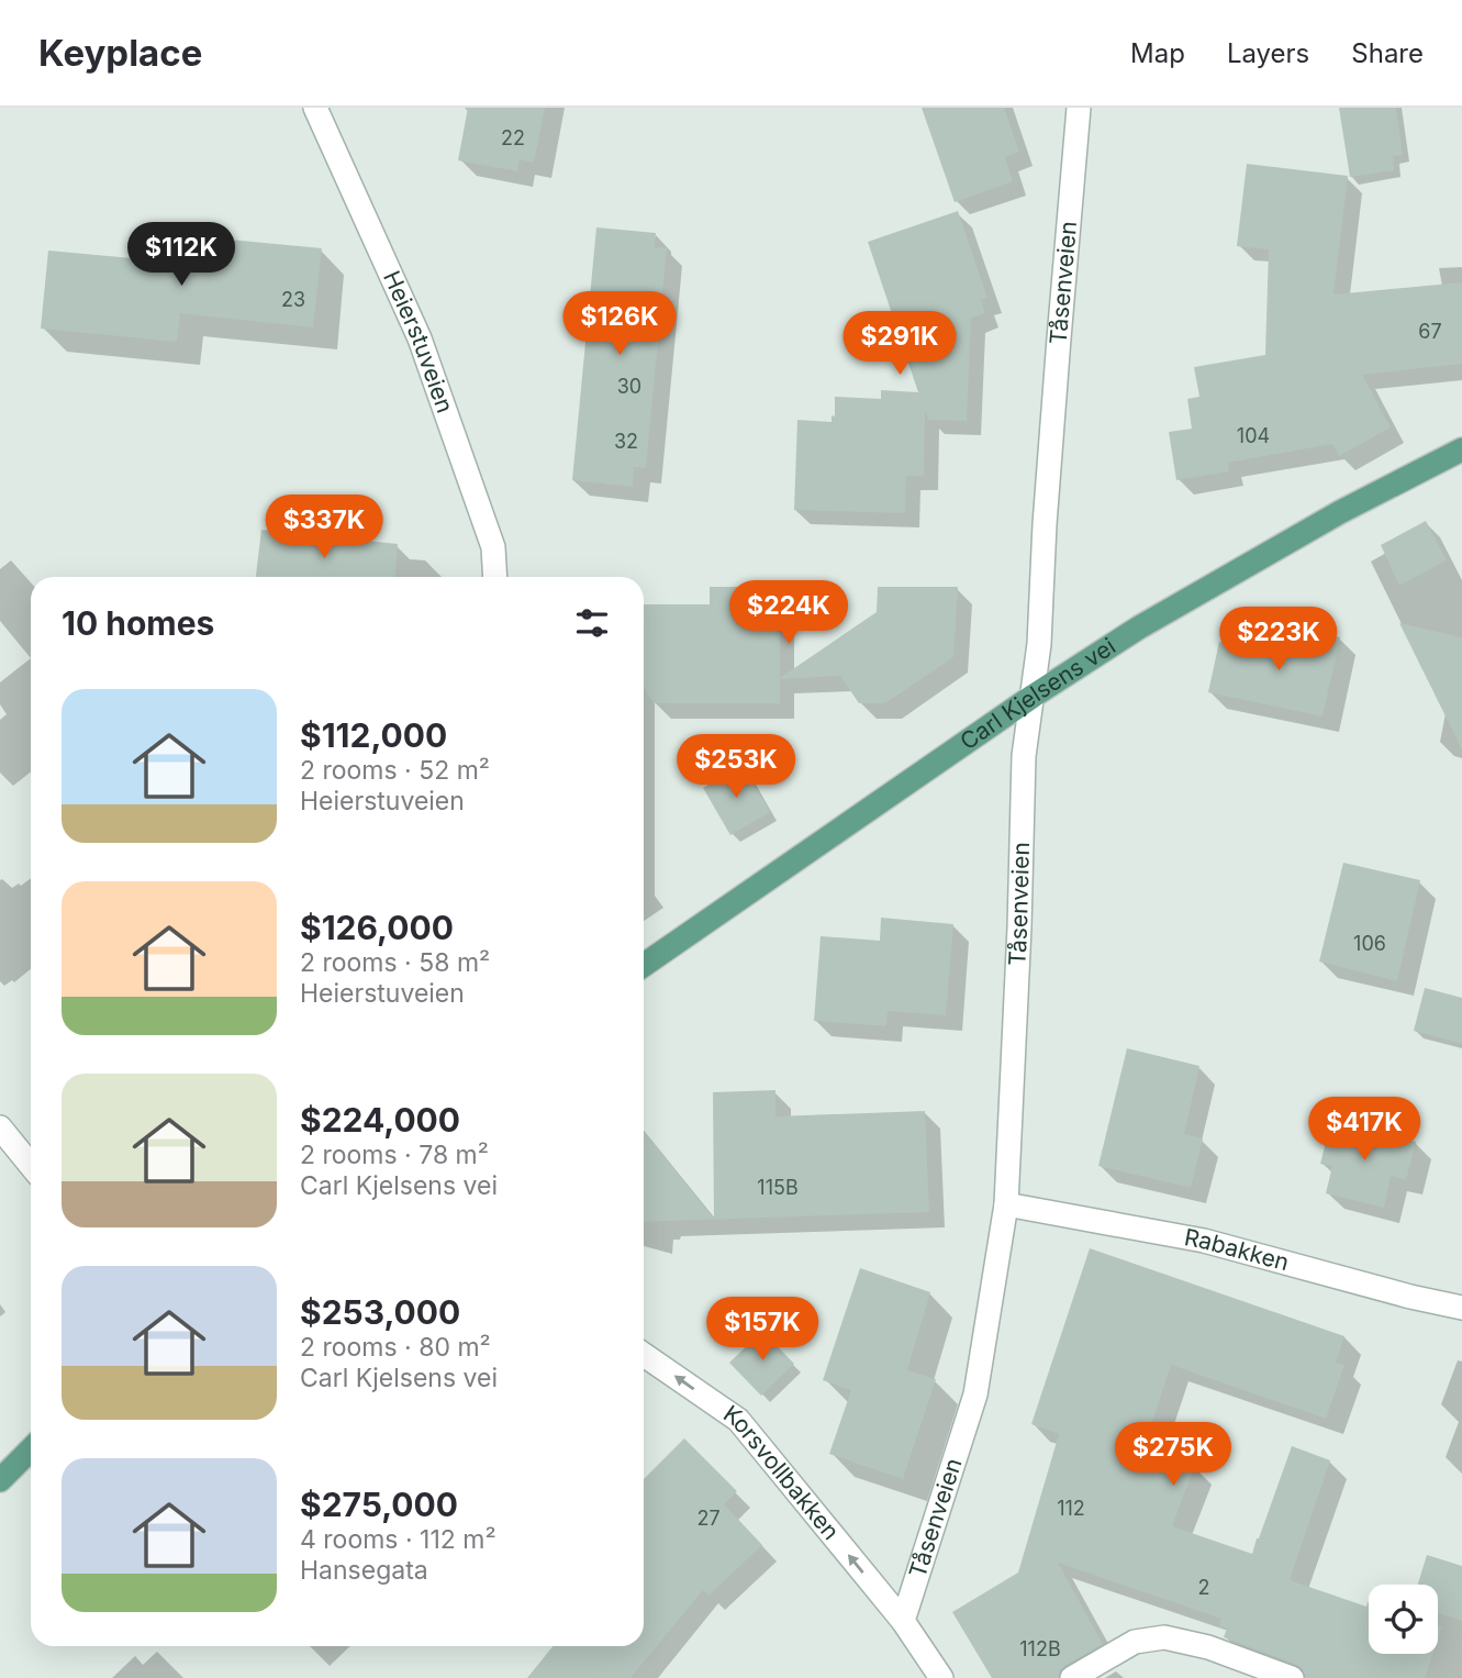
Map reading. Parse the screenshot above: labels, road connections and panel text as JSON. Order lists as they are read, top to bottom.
{
  "streets": {
    "main road": ["Carl Kjelsens vei"],
    "street": [
      "Tåsenveien",
      "Heierstuveien",
      "Rabakken",
      "Korsvollbakken"
    ]
  },
  "crossings": [
    ["Tåsenveien", "Carl Kjelsens vei"],
    ["Tåsenveien", "Rabakken"],
    ["Tåsenveien", "Korsvollbakken"]
  ],
  "one_way": ["Korsvollbakken"],
  "house_numbers": [
    "22",
    "23",
    "67",
    "30",
    "104",
    "32",
    "106",
    "115B",
    "112",
    "27",
    "2",
    "112B"
  ],
  "page": {
    "header": "Keyplace",
    "nav": ["Map", "Layers", "Share"],
    "price": [
      "$112K",
      "$126K",
      "$291K",
      "$337K",
      "$224K",
      "$223K",
      "$253K",
      "$417K",
      "$157K",
      "$275K"
    ],
    "heading": "10 homes",
    "list": [
      {
        "name": "$112,000",
        "note": "2 rooms · 52 m² · Heierstuveien"
      },
      {
        "name": "$126,000",
        "note": "2 rooms · 58 m² · Heierstuveien"
      },
      {
        "name": "$224,000",
        "note": "2 rooms · 78 m² · Carl Kjelsens vei"
      },
      {
        "name": "$253,000",
        "note": "2 rooms · 80 m² · Carl Kjelsens vei"
      },
      {
        "name": "$275,000",
        "note": "4 rooms · 112 m² · Hansegata"
      }
    ]
  }
}
